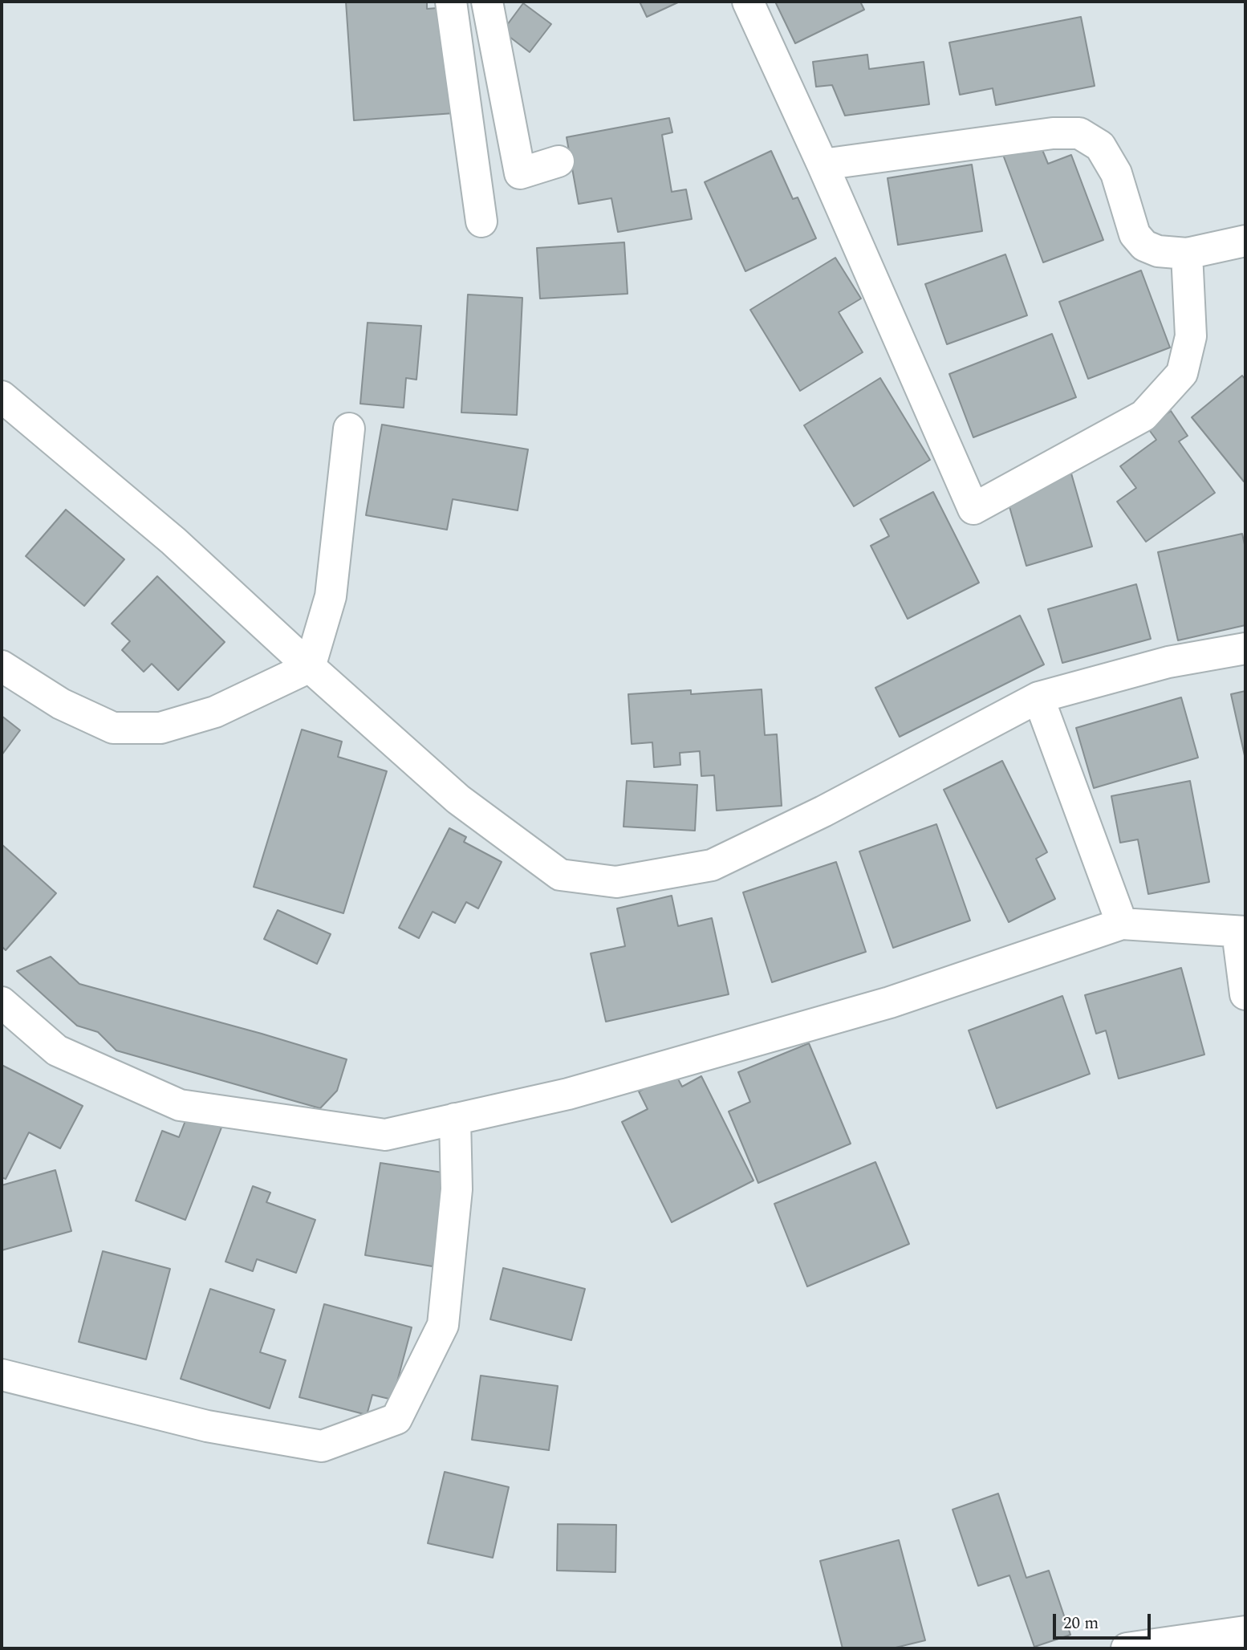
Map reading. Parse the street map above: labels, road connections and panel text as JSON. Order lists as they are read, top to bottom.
{
  "scale_bar": "20 m"
}
